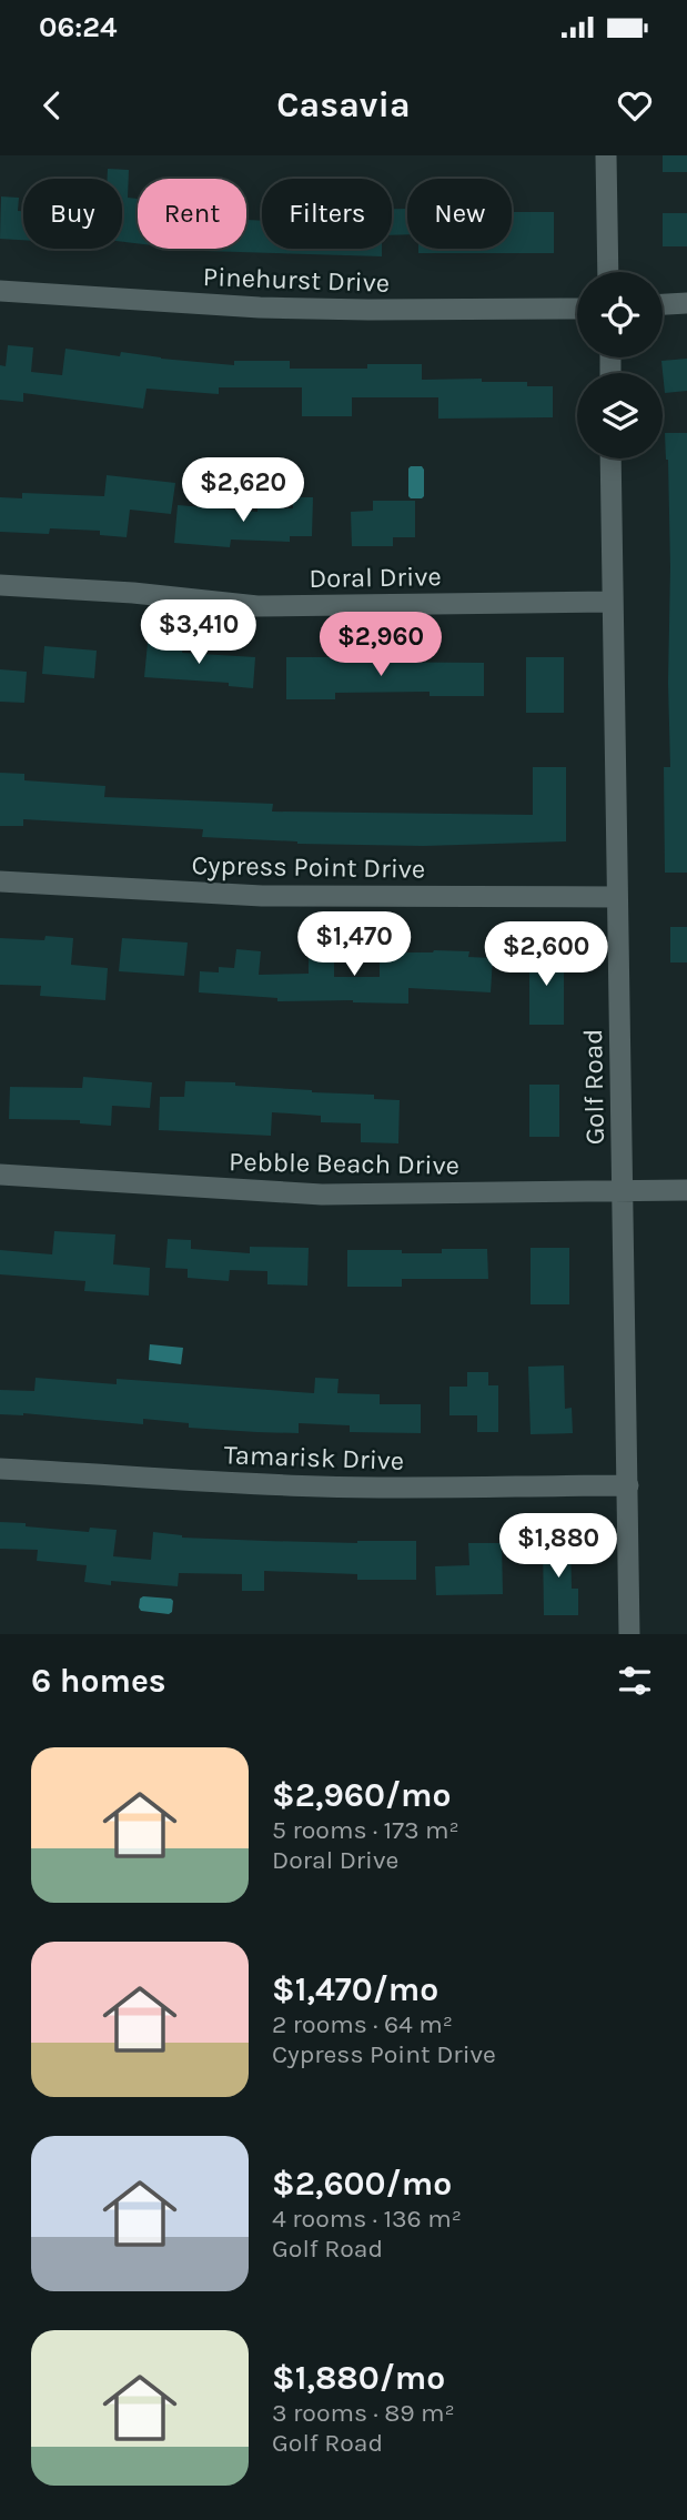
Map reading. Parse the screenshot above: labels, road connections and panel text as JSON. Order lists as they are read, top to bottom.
{
  "streets": {
    "street": [
      "Pinehurst Drive",
      "Doral Drive",
      "Cypress Point Drive",
      "Golf Road",
      "Pebble Beach Drive",
      "Tamarisk Drive"
    ]
  },
  "crossings": [
    ["Doral Drive", "Golf Road"],
    ["Cypress Point Drive", "Golf Road"],
    ["Golf Road", "Pebble Beach Drive"],
    ["Golf Road", "Tamarisk Drive"]
  ],
  "page": {
    "status": "06:24",
    "header": "Casavia",
    "chip": [
      "Buy",
      "Rent",
      "Filters",
      "New"
    ],
    "price": [
      "$2,620",
      "$3,410",
      "$2,960",
      "$1,470",
      "$2,600",
      "$1,880"
    ],
    "heading": "6 homes",
    "list": [
      {
        "name": "$2,960/mo",
        "note": "5 rooms · 173 m² · Doral Drive"
      },
      {
        "name": "$1,470/mo",
        "note": "2 rooms · 64 m² · Cypress Point Drive"
      },
      {
        "name": "$2,600/mo",
        "note": "4 rooms · 136 m² · Golf Road"
      },
      {
        "name": "$1,880/mo",
        "note": "3 rooms · 89 m² · Golf Road"
      }
    ]
  }
}
